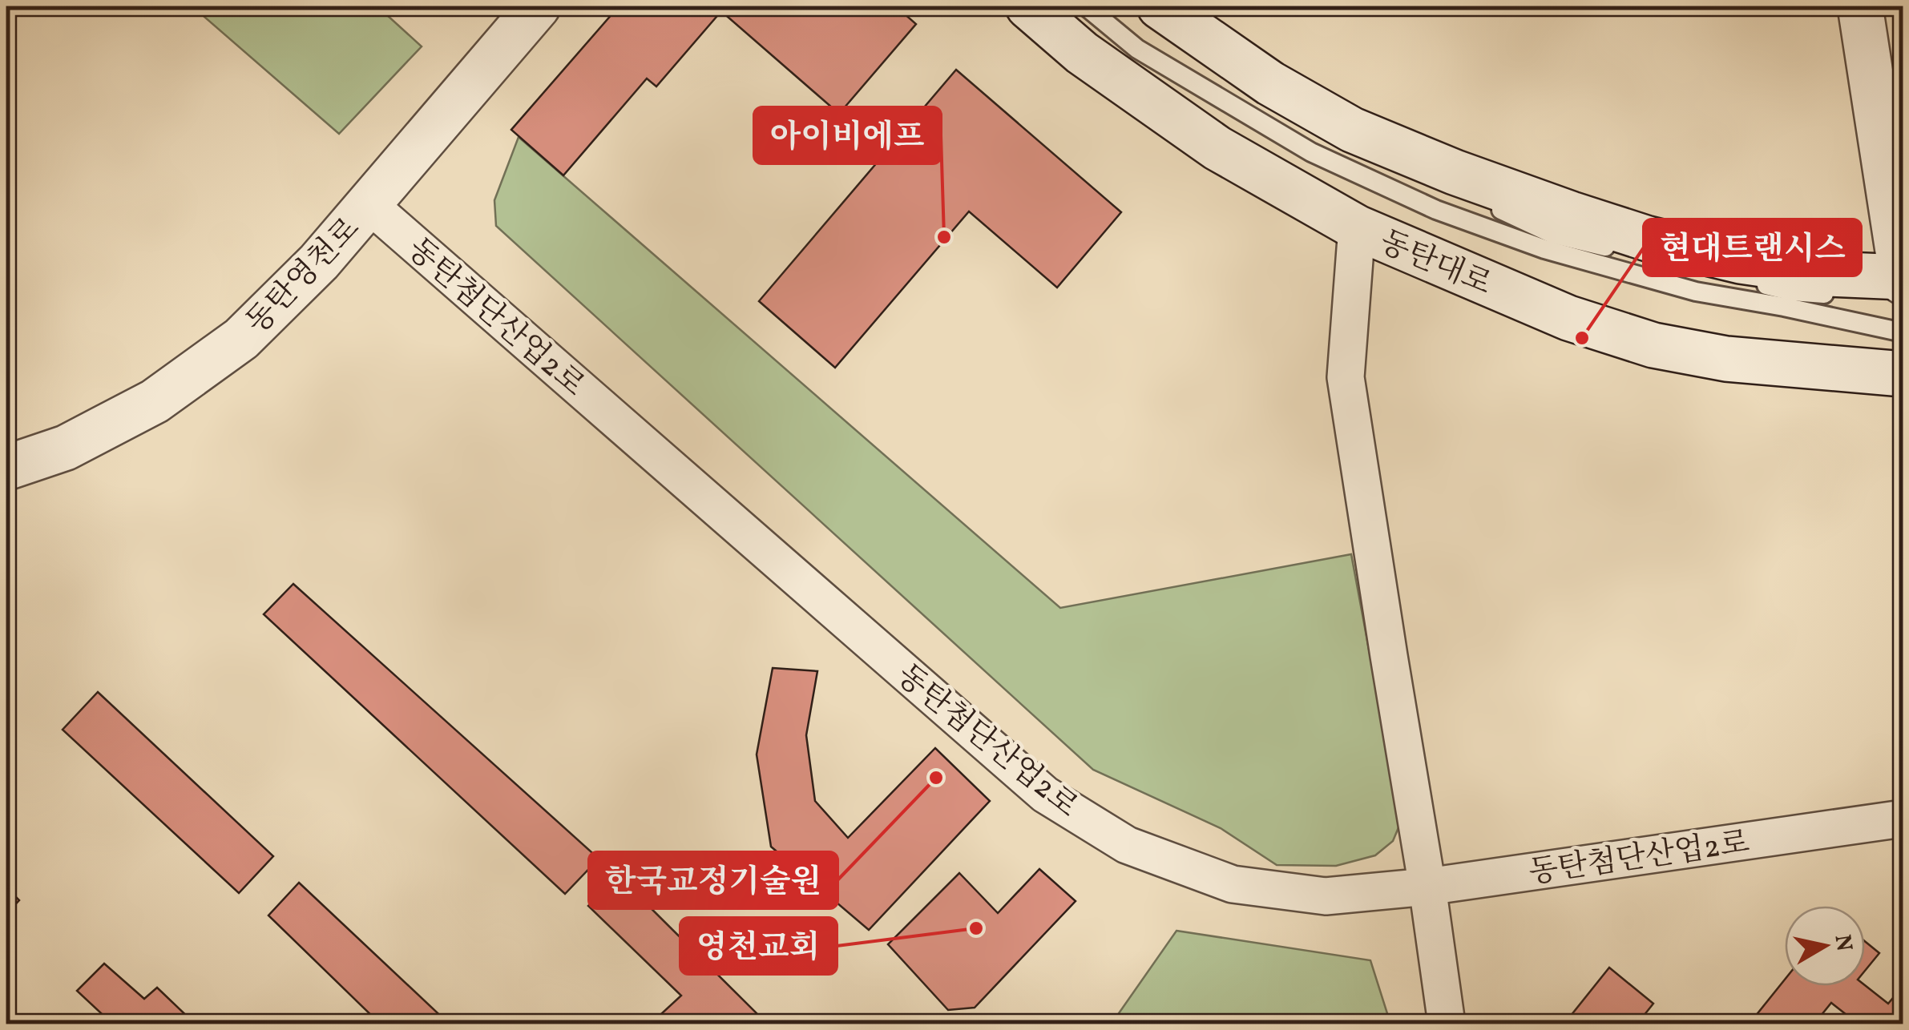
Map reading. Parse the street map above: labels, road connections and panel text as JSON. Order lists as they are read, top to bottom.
{
  "streets": {
    "main road": ["동탄대로", "동탄영천로"],
    "street": ["동탄첨단산업2로"]
  },
  "crossings": [
    ["동탄영천로", "동탄첨단산업2로"]
  ],
  "places": [
    "아이비에프",
    "현대트랜시스",
    "한국교정기술원",
    "영천교회"
  ],
  "north": "right"
}
